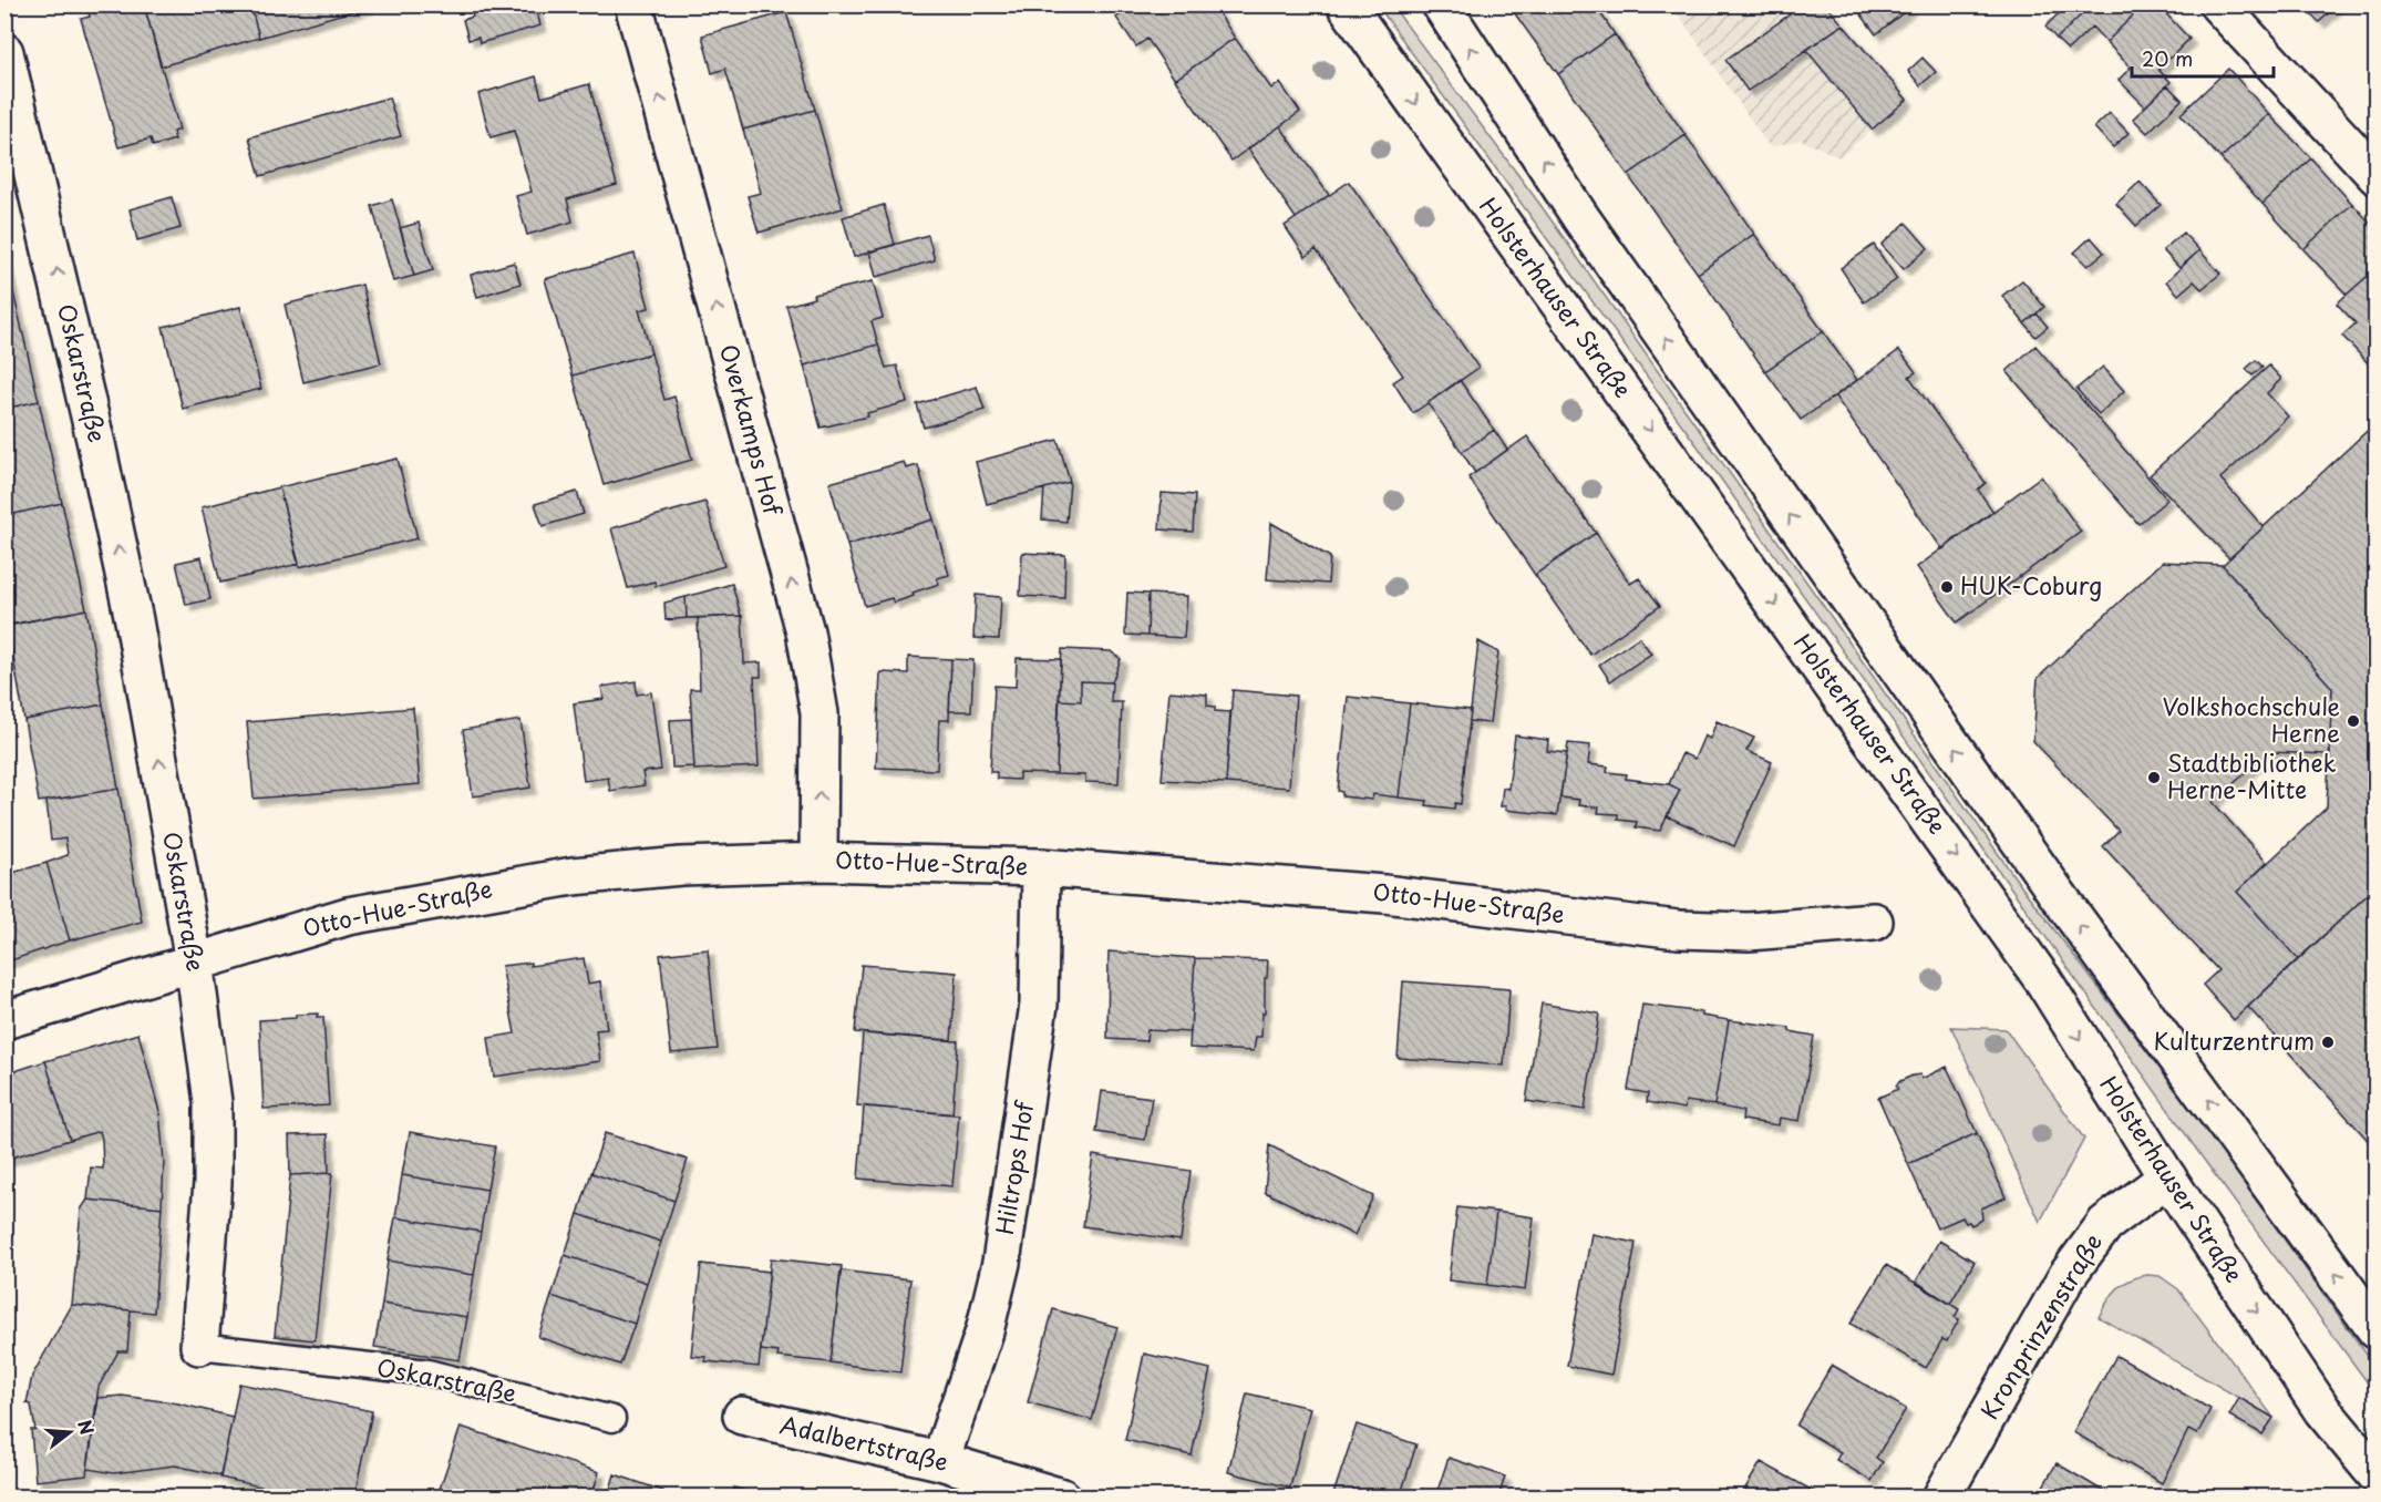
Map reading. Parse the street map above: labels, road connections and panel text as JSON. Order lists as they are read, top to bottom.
{
  "streets": {
    "street": [
      "Holsterhauser Straße",
      "Oskarstraße",
      "Overkamps Hof",
      "Otto-Hue-Straße",
      "Hiltrops Hof",
      "Kronprinzenstraße",
      "Adalbertstraße"
    ]
  },
  "crossings": [
    ["Holsterhauser Straße", "Kronprinzenstraße"],
    ["Oskarstraße", "Otto-Hue-Straße"],
    ["Overkamps Hof", "Otto-Hue-Straße"],
    ["Otto-Hue-Straße", "Hiltrops Hof"],
    ["Hiltrops Hof", "Adalbertstraße"]
  ],
  "one_way": ["Oskarstraße", "Overkamps Hof"],
  "places": [
    "HUK-Coburg",
    "Volkshochschule Herne",
    "Stadtbibliothek Herne-Mitte",
    "Kulturzentrum"
  ],
  "scale_bar": "20 m",
  "north": "right"
}
